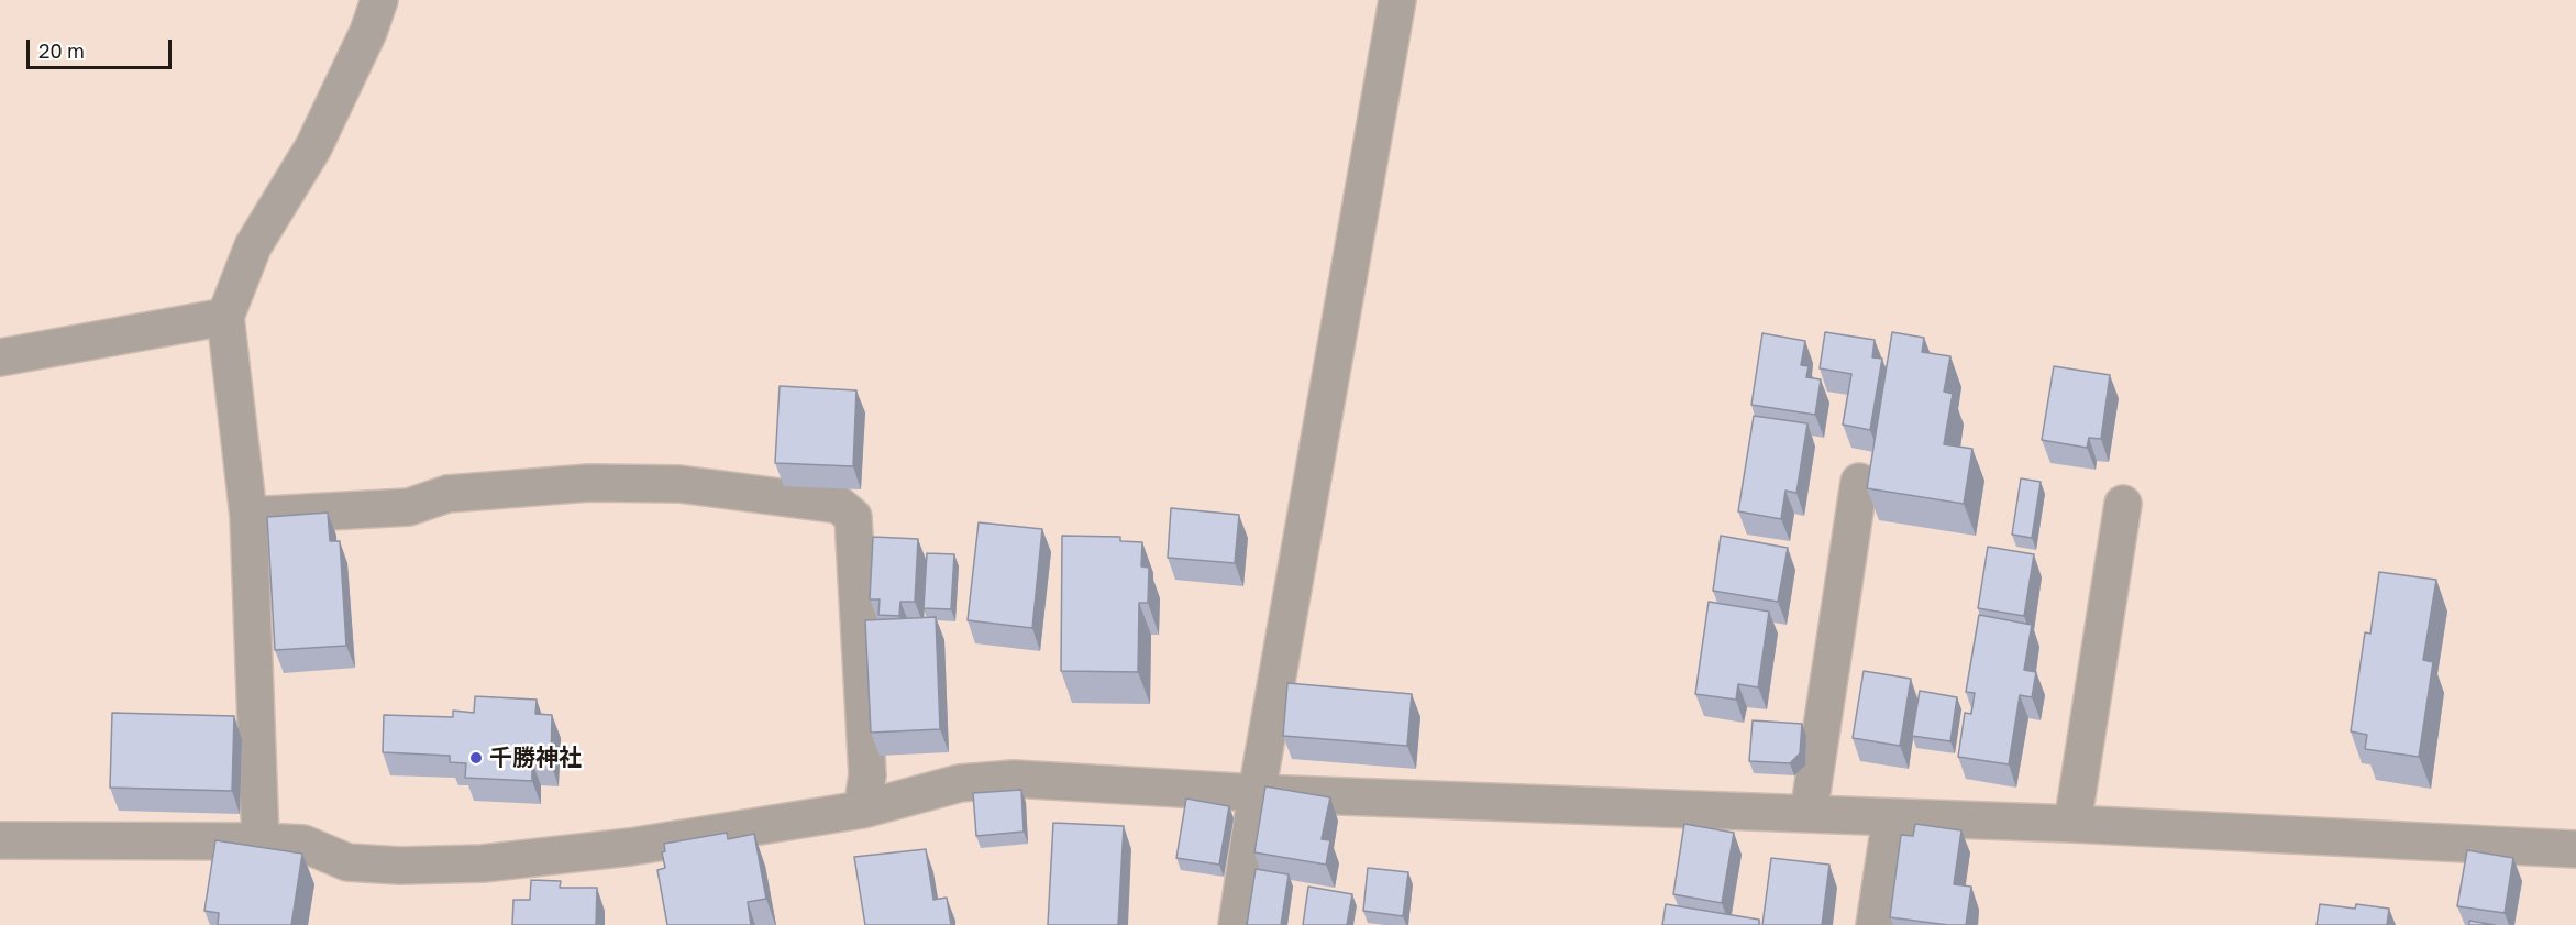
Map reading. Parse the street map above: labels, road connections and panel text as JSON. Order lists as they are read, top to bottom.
{
  "places": ["千勝神社"],
  "scale_bar": "20 m"
}
